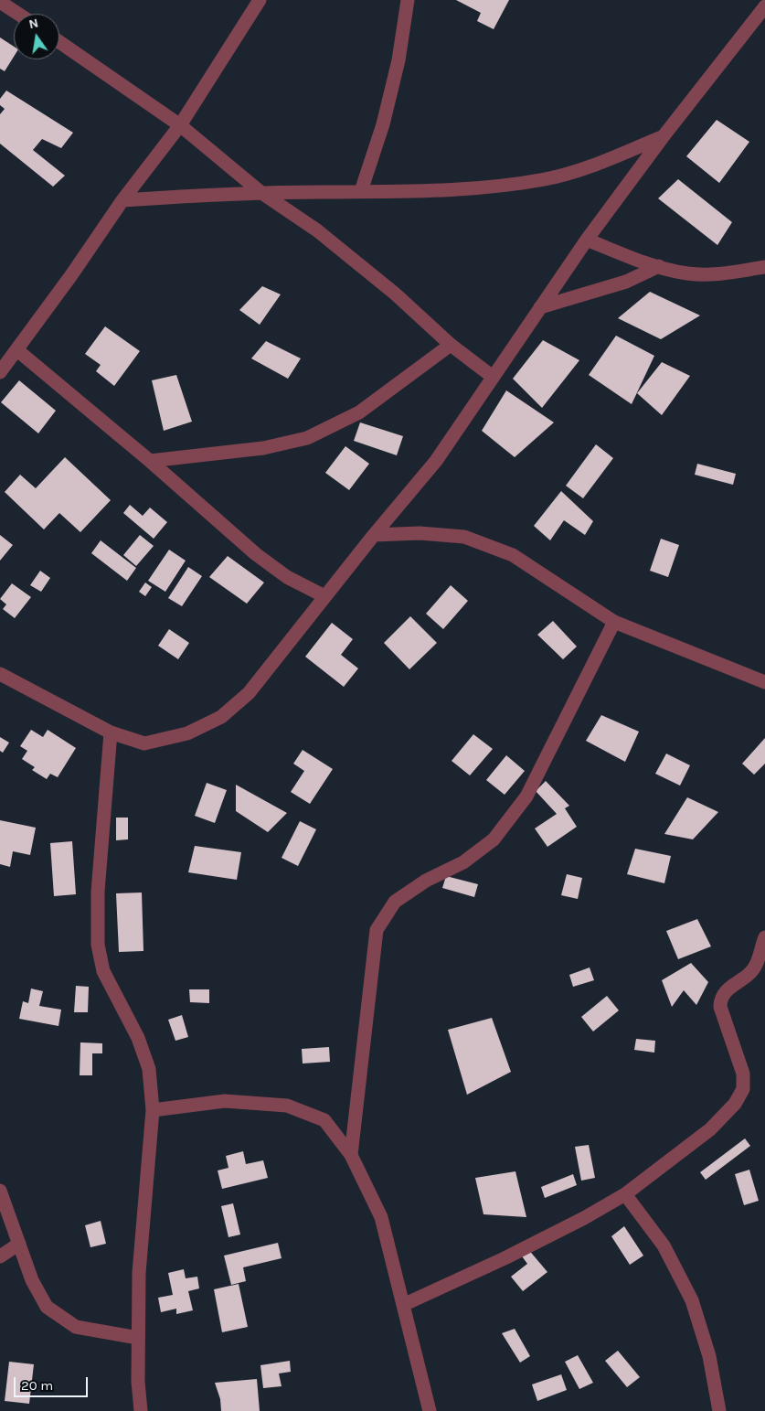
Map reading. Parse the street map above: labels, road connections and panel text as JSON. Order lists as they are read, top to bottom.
{
  "scale_bar": "20 m",
  "north": "top"
}
